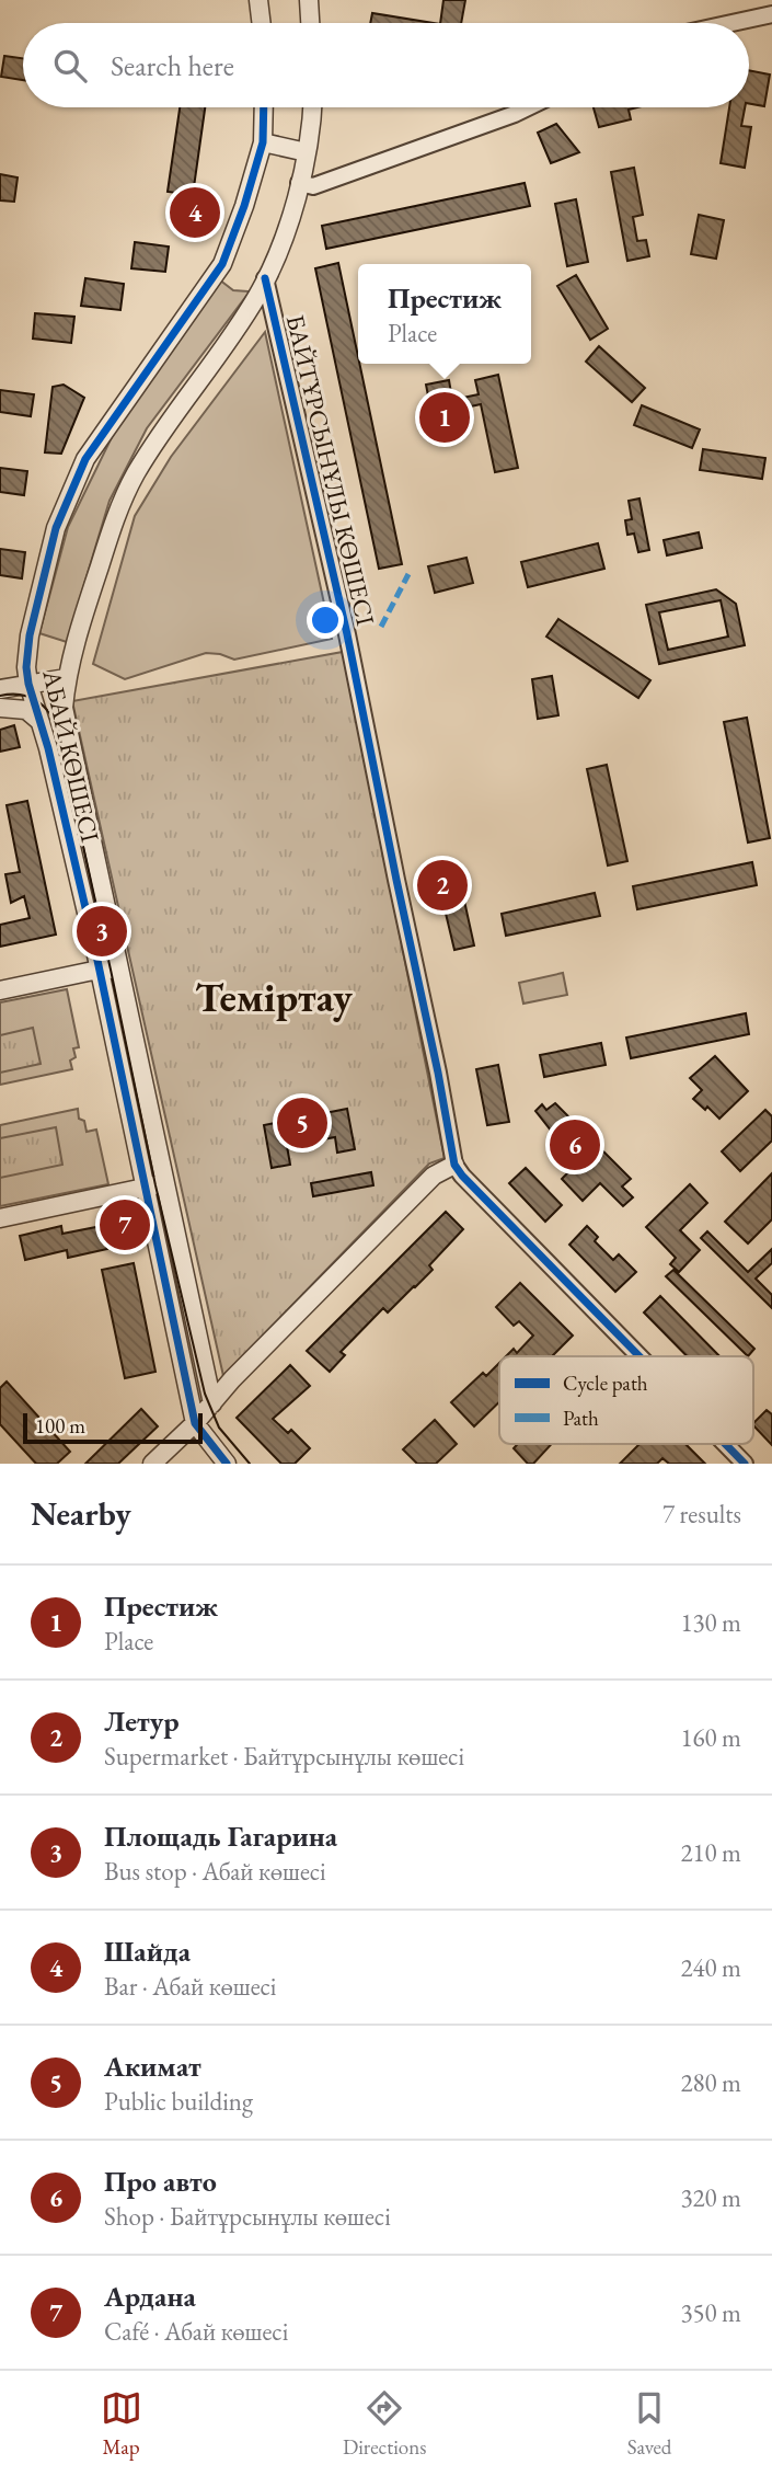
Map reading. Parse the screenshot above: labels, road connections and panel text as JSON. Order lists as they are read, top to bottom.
{
  "streets": {
    "street": ["БАЙТҰРСЫНҰЛЫ КӨШЕСІ", "АБАЙ КӨШЕСІ"]
  },
  "crossings": [
    ["БАЙТҰРСЫНҰЛЫ КӨШЕСІ", "АБАЙ КӨШЕСІ"]
  ],
  "districts": ["Теміртау"],
  "legend": ["Cycle path", "Path"],
  "scale_bar": "100 m",
  "page": {
    "search": "Search here",
    "pins": [
      "4",
      "1",
      "2",
      "3",
      "5",
      "6",
      "7"
    ],
    "popup": ["Престиж", "Place"],
    "scale": "100 m",
    "heading": ["Nearby", "7 results"],
    "list": [
      {
        "mark": "1",
        "name": "Престиж",
        "note": "Place",
        "value": "130 m"
      },
      {
        "mark": "2",
        "name": "Летур",
        "note": "Supermarket · Байтұрсынұлы көшесі",
        "value": "160 m"
      },
      {
        "mark": "3",
        "name": "Площадь Гагарина",
        "note": "Bus stop · Абай көшесі",
        "value": "210 m"
      },
      {
        "mark": "4",
        "name": "Шайда",
        "note": "Bar · Абай көшесі",
        "value": "240 m"
      },
      {
        "mark": "5",
        "name": "Акимат",
        "note": "Public building",
        "value": "280 m"
      },
      {
        "mark": "6",
        "name": "Про авто",
        "note": "Shop · Байтұрсынұлы көшесі",
        "value": "320 m"
      },
      {
        "mark": "7",
        "name": "Ардана",
        "note": "Café · Абай көшесі",
        "value": "350 m"
      }
    ],
    "nav": ["Map", "Directions", "Saved"]
  }
}
